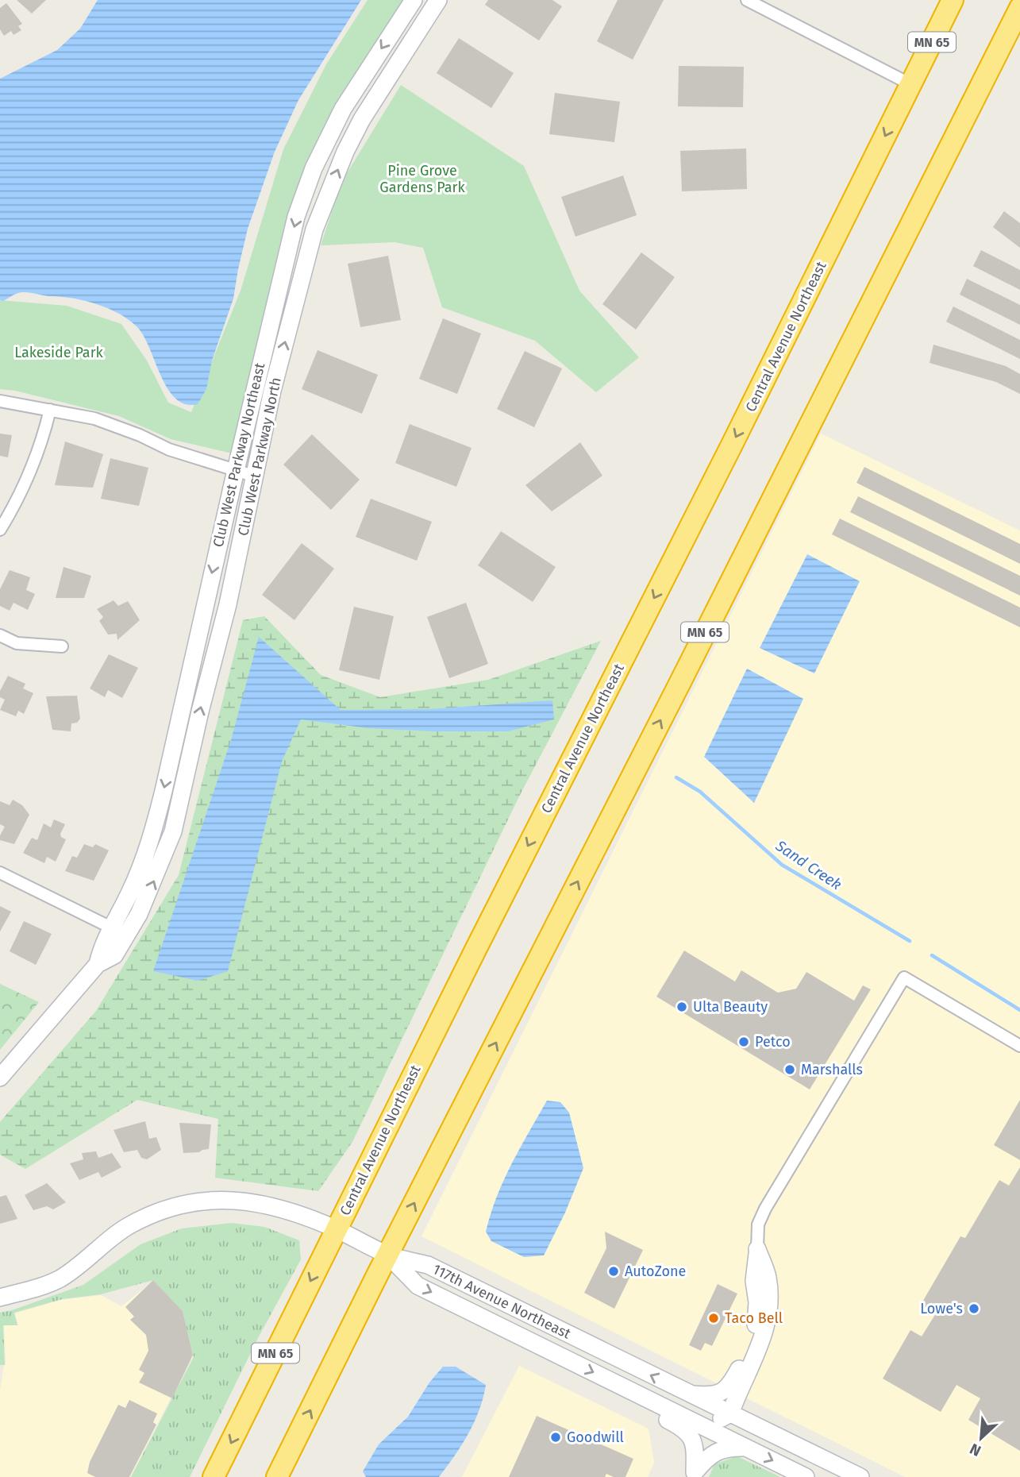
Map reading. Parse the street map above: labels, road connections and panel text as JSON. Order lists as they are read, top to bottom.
{
  "streets": {
    "highway": ["MN 65", "Central Avenue Northeast"],
    "street": ["Club West Parkway Northeast", "Club West Parkway North", "117th Avenue Northeast"]
  },
  "crossings": [
    ["MN 65", "117th Avenue Northeast"],
    ["Club West Parkway Northeast", "Club West Parkway North"]
  ],
  "one_way": ["Club West Parkway Northeast", "Club West Parkway North"],
  "water": ["Sand Creek"],
  "parks": ["Pine Grove Gardens Park", "Lakeside Park"],
  "places": [
    "Ulta Beauty",
    "Petco",
    "Marshalls",
    "AutoZone",
    "Lowe's",
    "Taco Bell",
    "Goodwill"
  ],
  "north": "bottom left"
}
